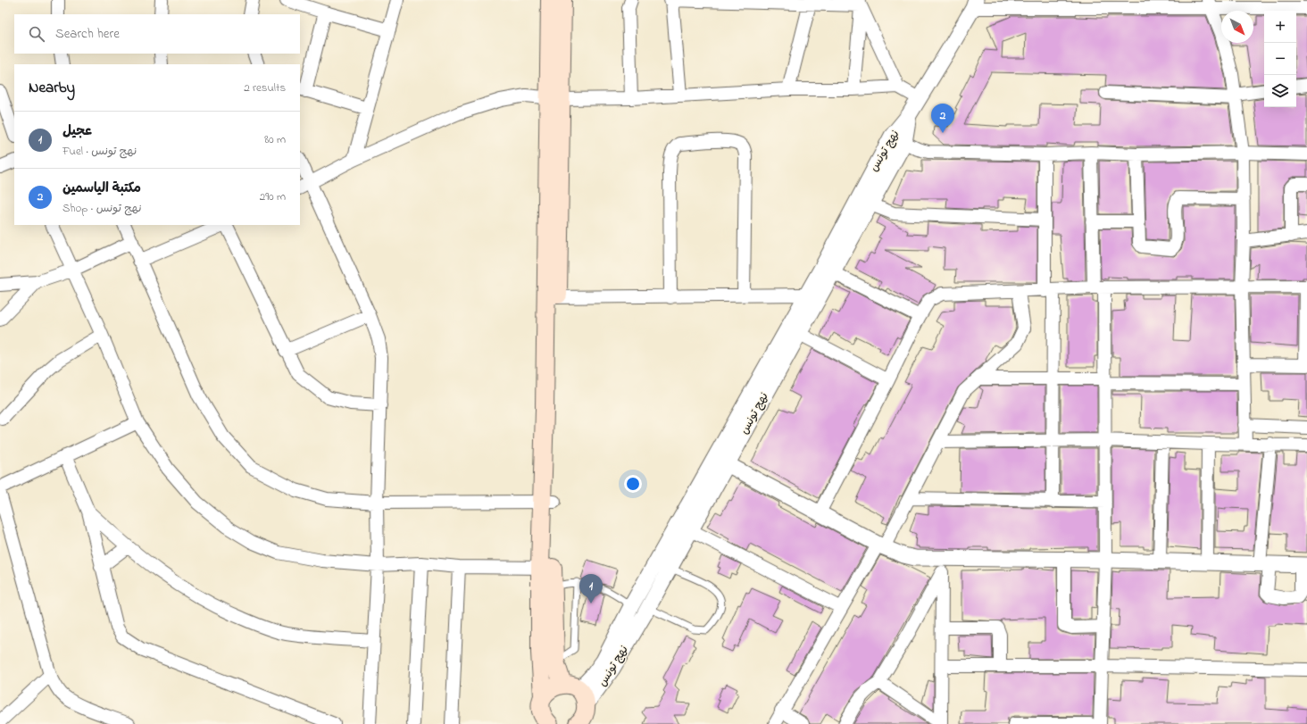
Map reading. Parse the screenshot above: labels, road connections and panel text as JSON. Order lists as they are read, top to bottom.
{
  "streets": {
    "street": ["نهج تونس"]
  },
  "north": "bottom right",
  "page": {
    "map_buttons": ["+", "−"],
    "search": "Search here",
    "heading": ["Nearby", "2 results"],
    "pins": ["2", "1"],
    "list": [
      {
        "mark": "1",
        "name": "عجيل",
        "note": "Fuel · نهج تونس",
        "value": "80 m"
      },
      {
        "mark": "2",
        "name": "مكتبة الياسمين",
        "note": "Shop · نهج تونس",
        "value": "290 m"
      }
    ]
  }
}
